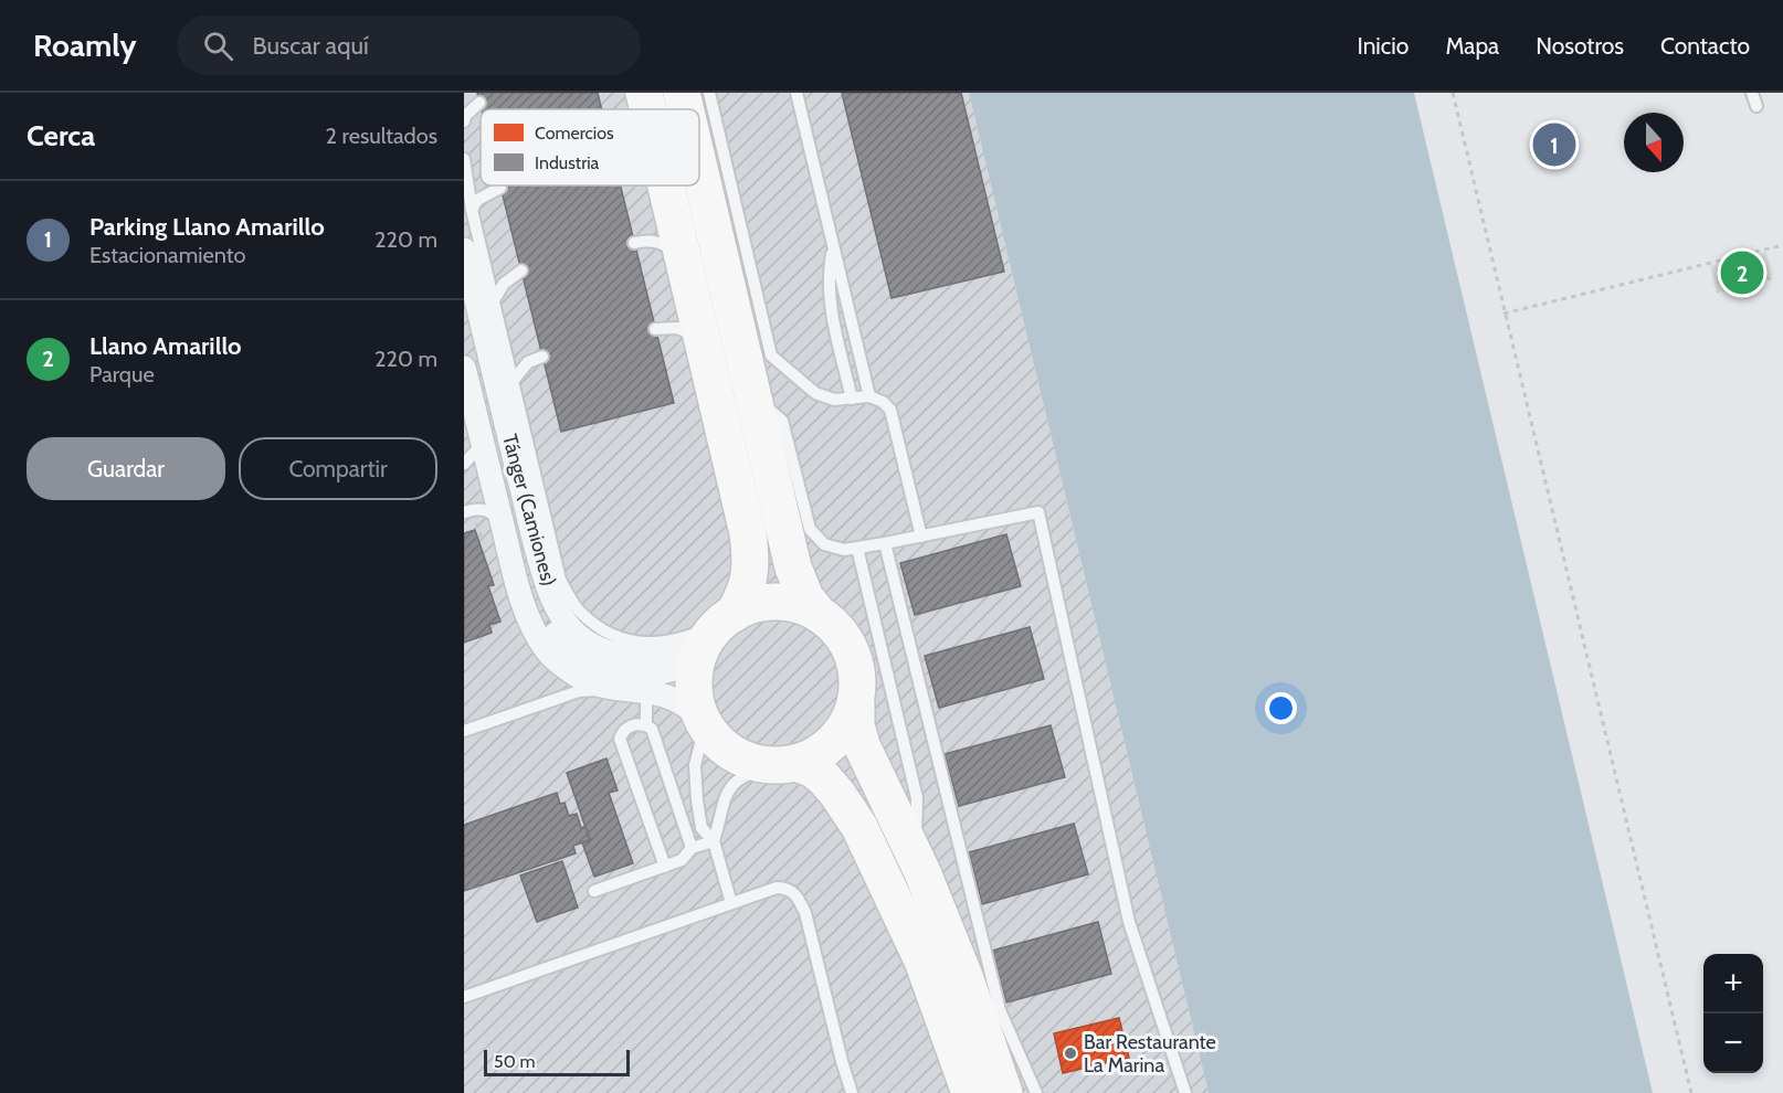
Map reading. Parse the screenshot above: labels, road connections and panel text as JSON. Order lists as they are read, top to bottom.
{
  "streets": {
    "street": ["Tánger (Camiones)"]
  },
  "places": ["Bar Restaurante La Marina"],
  "legend": ["Comercios", "Industria"],
  "scale_bar": "50 m",
  "north": "bottom",
  "page": {
    "header": "Roamly",
    "search": "Buscar aquí",
    "nav": [
      "Inicio",
      "Mapa",
      "Nosotros",
      "Contacto"
    ],
    "heading": ["Cerca", "2 resultados"],
    "pins": ["1", "2"],
    "list": [
      {
        "mark": "1",
        "name": "Parking Llano Amarillo",
        "note": "Estacionamiento",
        "value": "220 m"
      },
      {
        "mark": "2",
        "name": "Llano Amarillo",
        "note": "Parque",
        "value": "220 m"
      }
    ],
    "buttons": ["Guardar", "Compartir"],
    "map_buttons": ["+", "−"],
    "scale": "50 m"
  }
}
